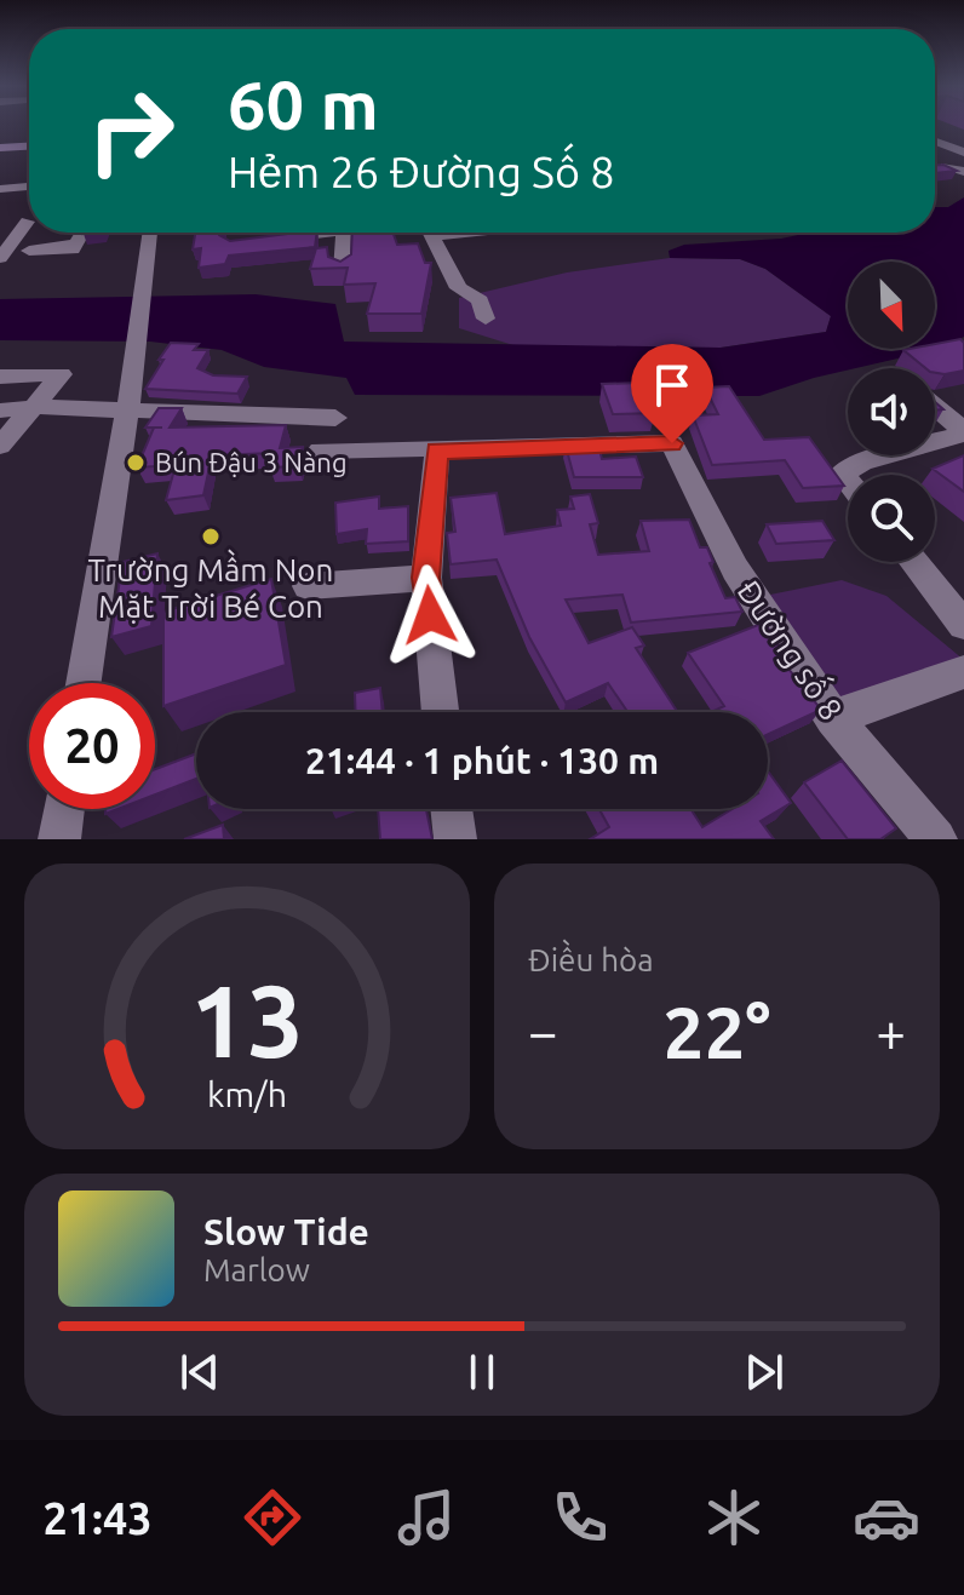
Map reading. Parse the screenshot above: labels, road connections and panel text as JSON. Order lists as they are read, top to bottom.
{
  "streets": {
    "street": ["Đường số 8"]
  },
  "places": ["Bún Đậu 3 Nàng", "Trường Mầm Non Mặt Trời Bé Con"],
  "north": "bottom right",
  "page": {
    "turn": ["60 m", "Hẻm 26 Đường Số 8"],
    "limit": "20",
    "trip": "21:44 · 1 phút · 130 m",
    "tile": "Điều hòa",
    "heat": ["−", "22°", "+"],
    "song": ["Slow Tide", "Marlow"],
    "tabs": "21:43",
    "gauge": ["13", "km/h"]
  }
}
